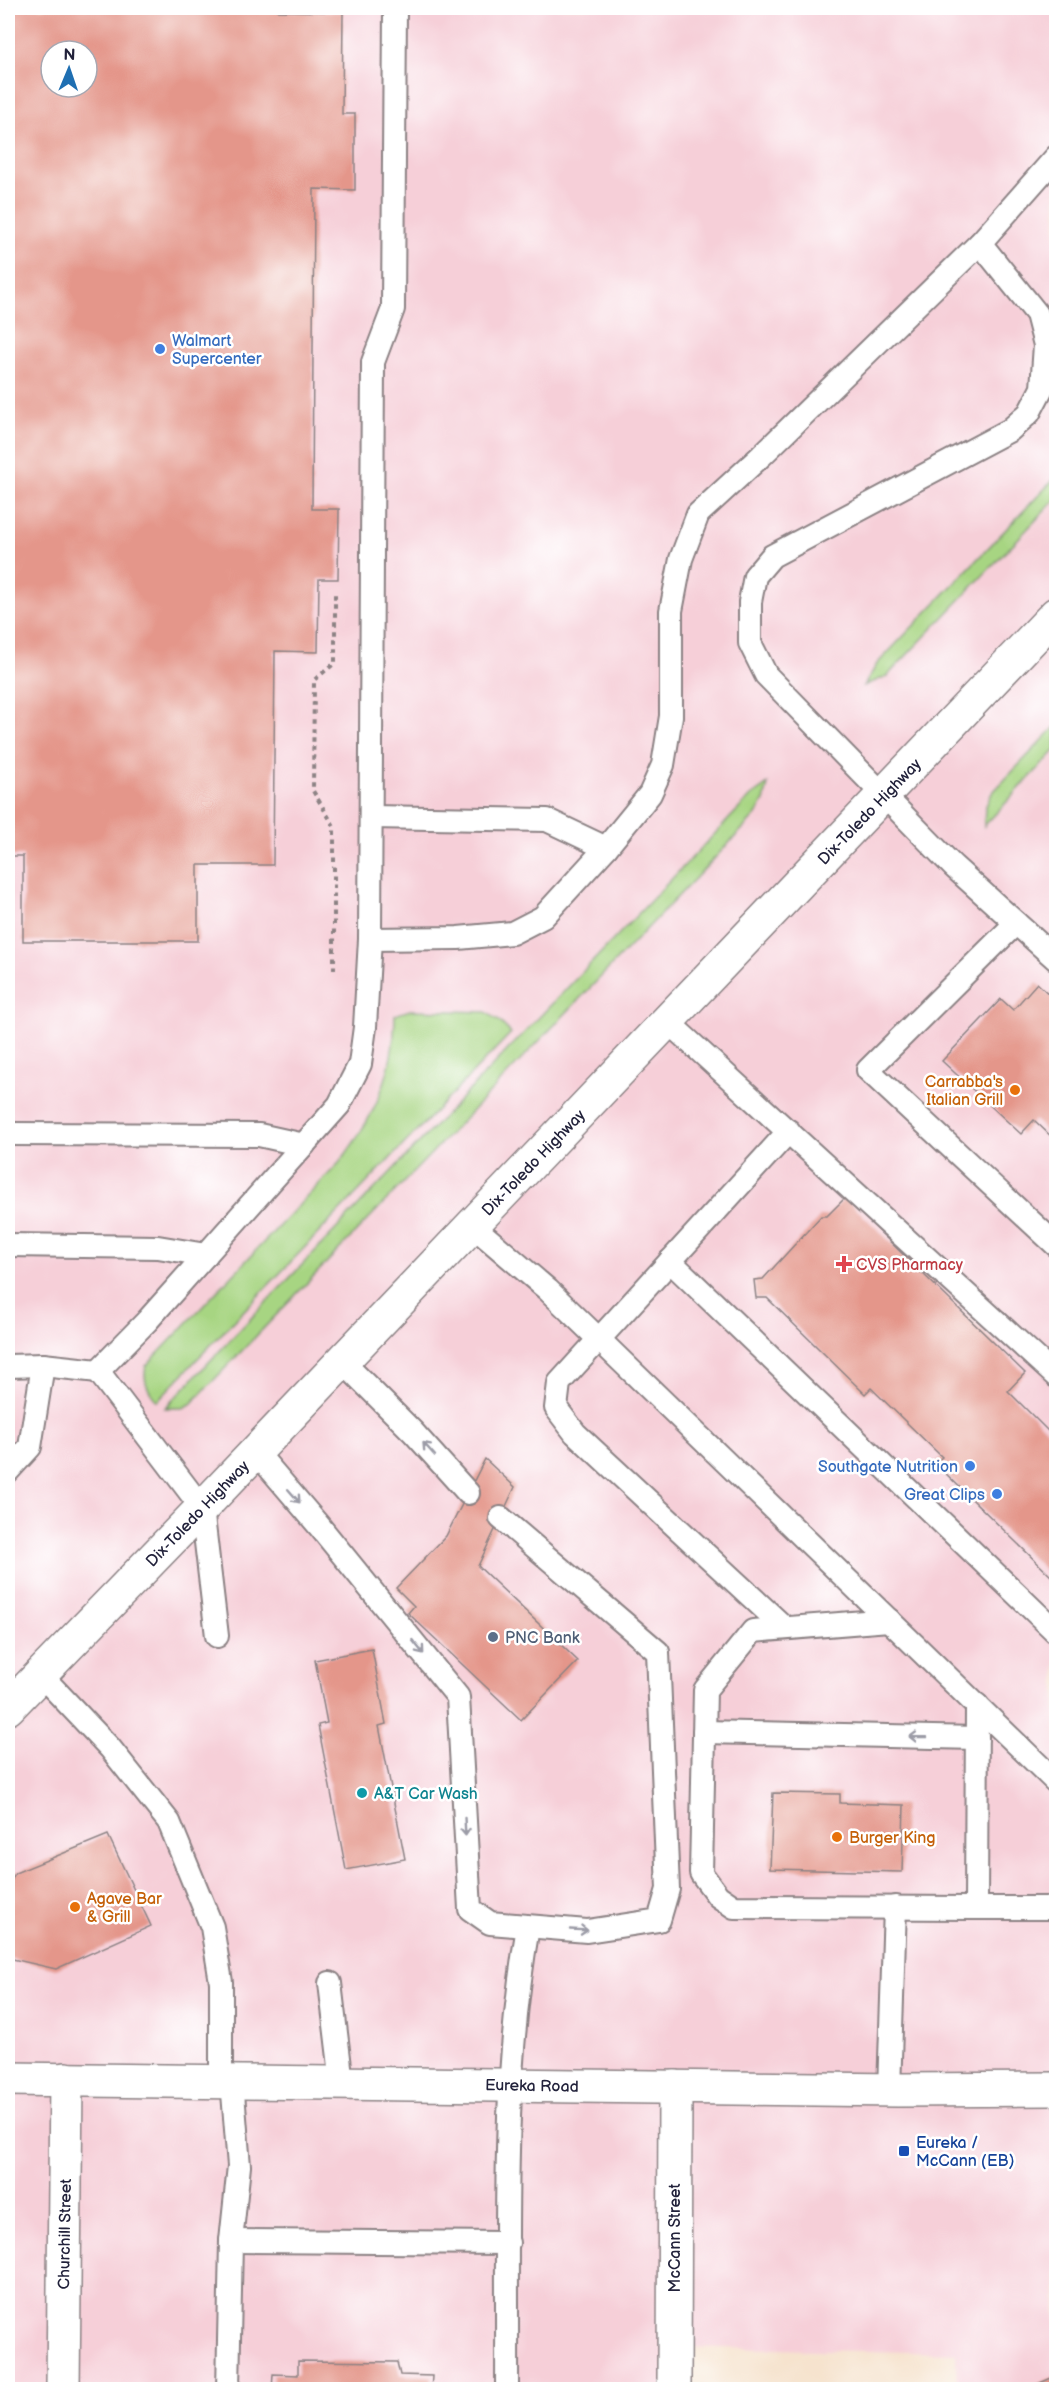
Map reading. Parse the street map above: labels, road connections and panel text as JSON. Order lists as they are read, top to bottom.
{
  "streets": {
    "main road": [
      "Dix-Toledo Highway",
      "Eureka Road",
      "Churchill Street",
      "McCann Street"
    ]
  },
  "crossings": [
    ["Eureka Road", "Churchill Street"],
    ["Eureka Road", "McCann Street"]
  ],
  "places": {
    "other": [
      "Walmart Supercenter",
      "Carrabba's Italian Grill",
      "Southgate Nutrition",
      "Great Clips",
      "PNC Bank",
      "A&T Car Wash",
      "Burger King",
      "Agave Bar & Grill"
    ],
    "health": ["CVS Pharmacy"],
    "transit": ["Eureka / McCann (EB)"]
  },
  "north": "top"
}
